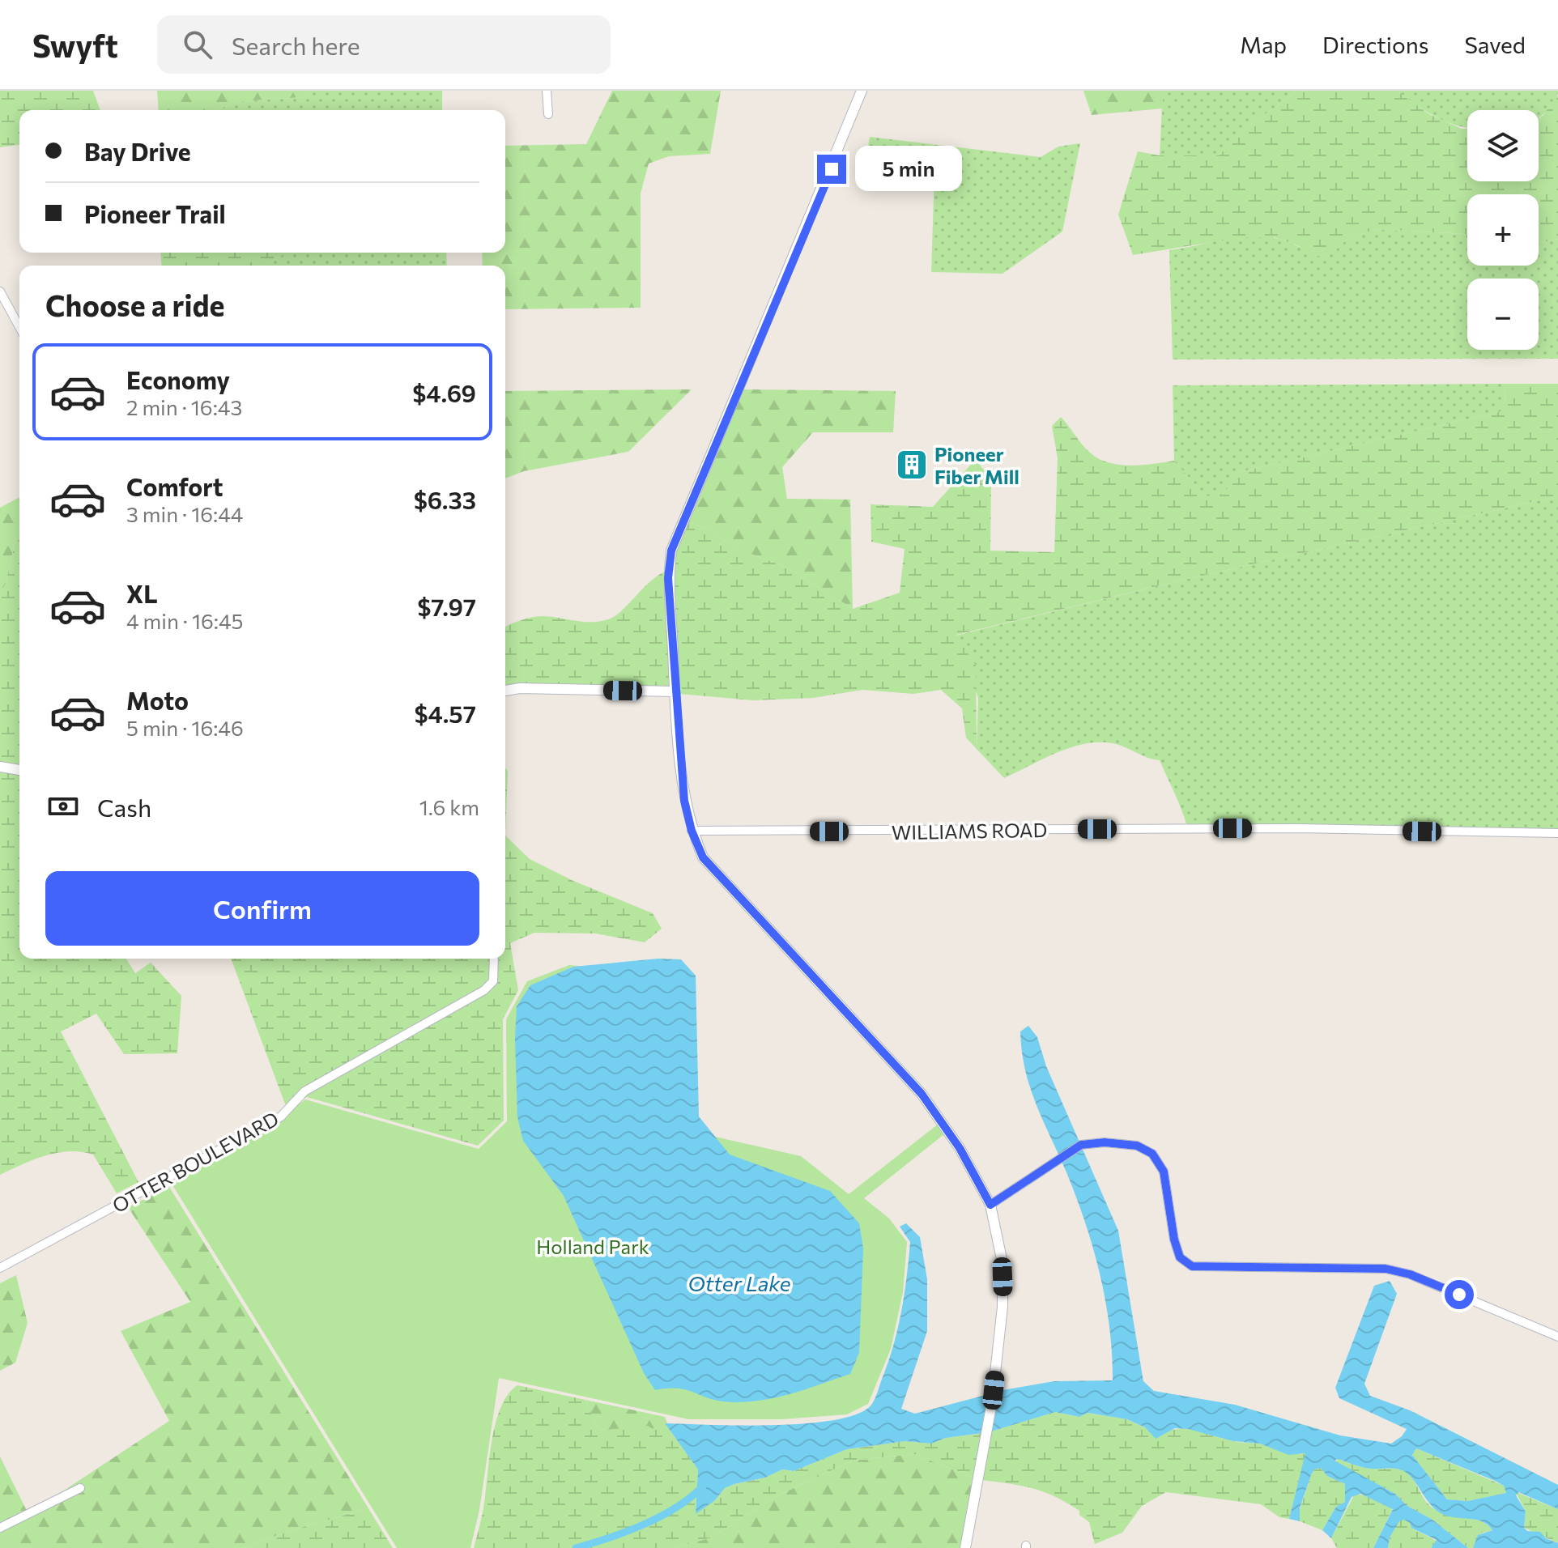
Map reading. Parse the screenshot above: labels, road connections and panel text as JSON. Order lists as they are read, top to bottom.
{
  "streets": {
    "street": ["WILLIAMS ROAD", "OTTER BOULEVARD"]
  },
  "water": ["Otter Lake"],
  "parks": ["Holland Park"],
  "places": {
    "building": ["Pioneer Fiber Mill"]
  },
  "page": {
    "header": "Swyft",
    "search": "Search here",
    "nav": ["Map", "Directions", "Saved"],
    "map_buttons": ["+", "−"],
    "banner": ["Bay Drive", "Pioneer Trail"],
    "bubble": "5 min",
    "heading": "Choose a ride",
    "list": [
      {
        "name": "Economy",
        "note": "2 min · 16:43",
        "value": "$4.69"
      },
      {
        "name": "Comfort",
        "note": "3 min · 16:44",
        "value": "$6.33"
      },
      {
        "name": "XL",
        "note": "4 min · 16:45",
        "value": "$7.97"
      },
      {
        "name": "Moto",
        "note": "5 min · 16:46",
        "value": "$4.57"
      }
    ],
    "pay": ["Cash", "1.6 km"],
    "buttons": "Confirm"
  }
}
